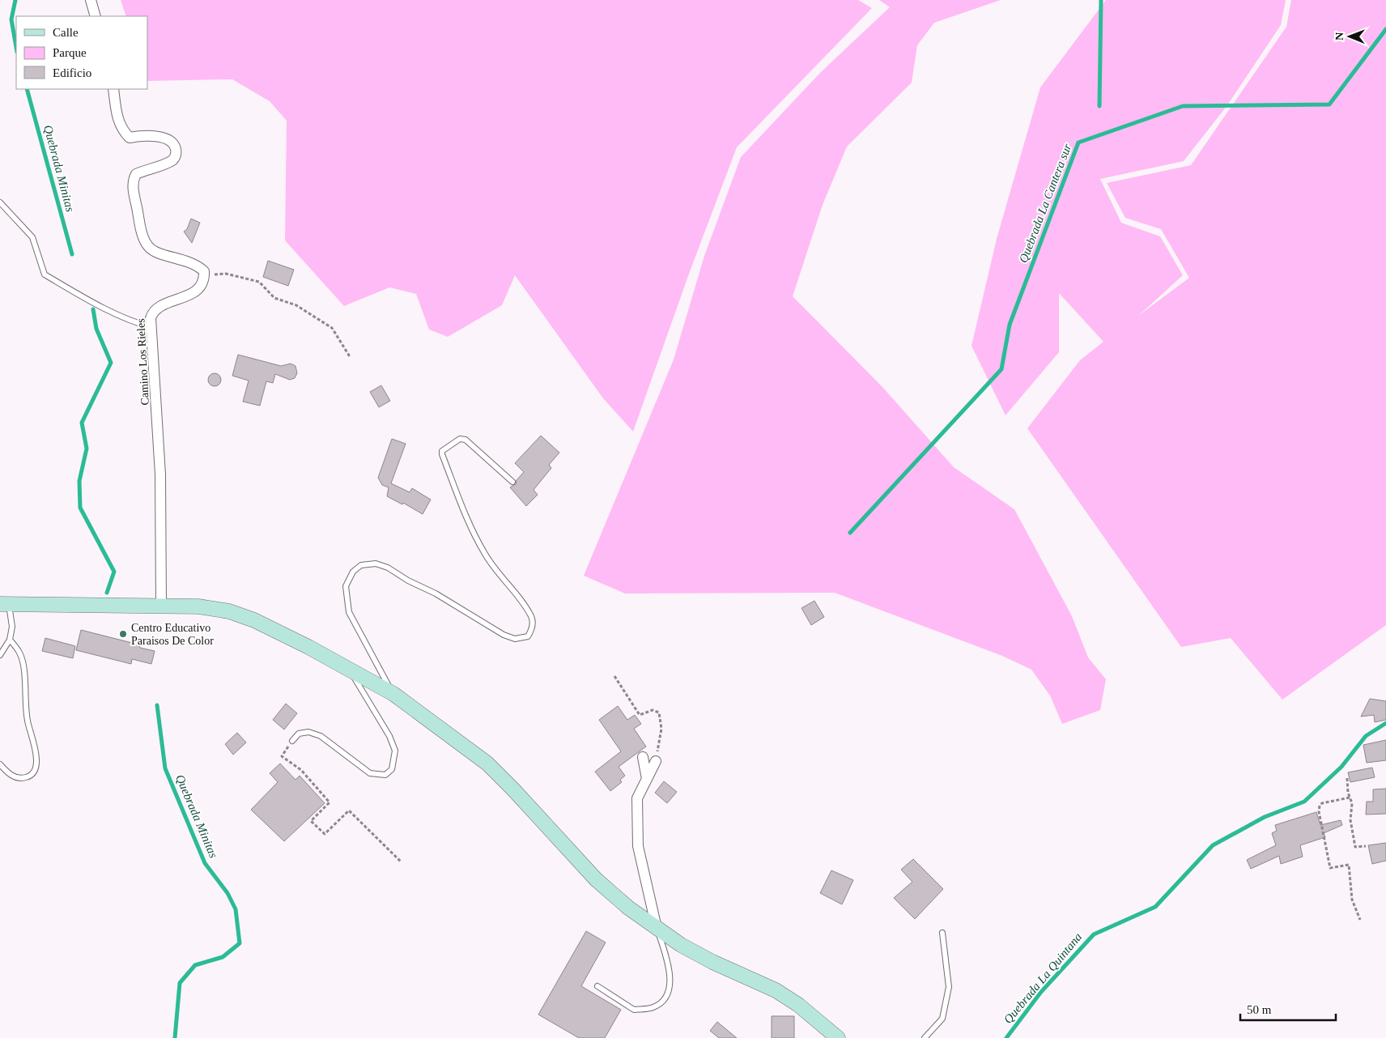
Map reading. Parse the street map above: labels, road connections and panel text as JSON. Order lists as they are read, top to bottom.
{
  "streets": {
    "street": ["Camino Los Rieles"]
  },
  "water": ["Quebrada Minitas", "Quebrada La Cantera sur", "Quebrada La Quintana"],
  "places": ["Centro Educativo Paraisos De Color"],
  "legend": ["Calle", "Parque", "Edificio"],
  "scale_bar": "50 m",
  "north": "left"
}
